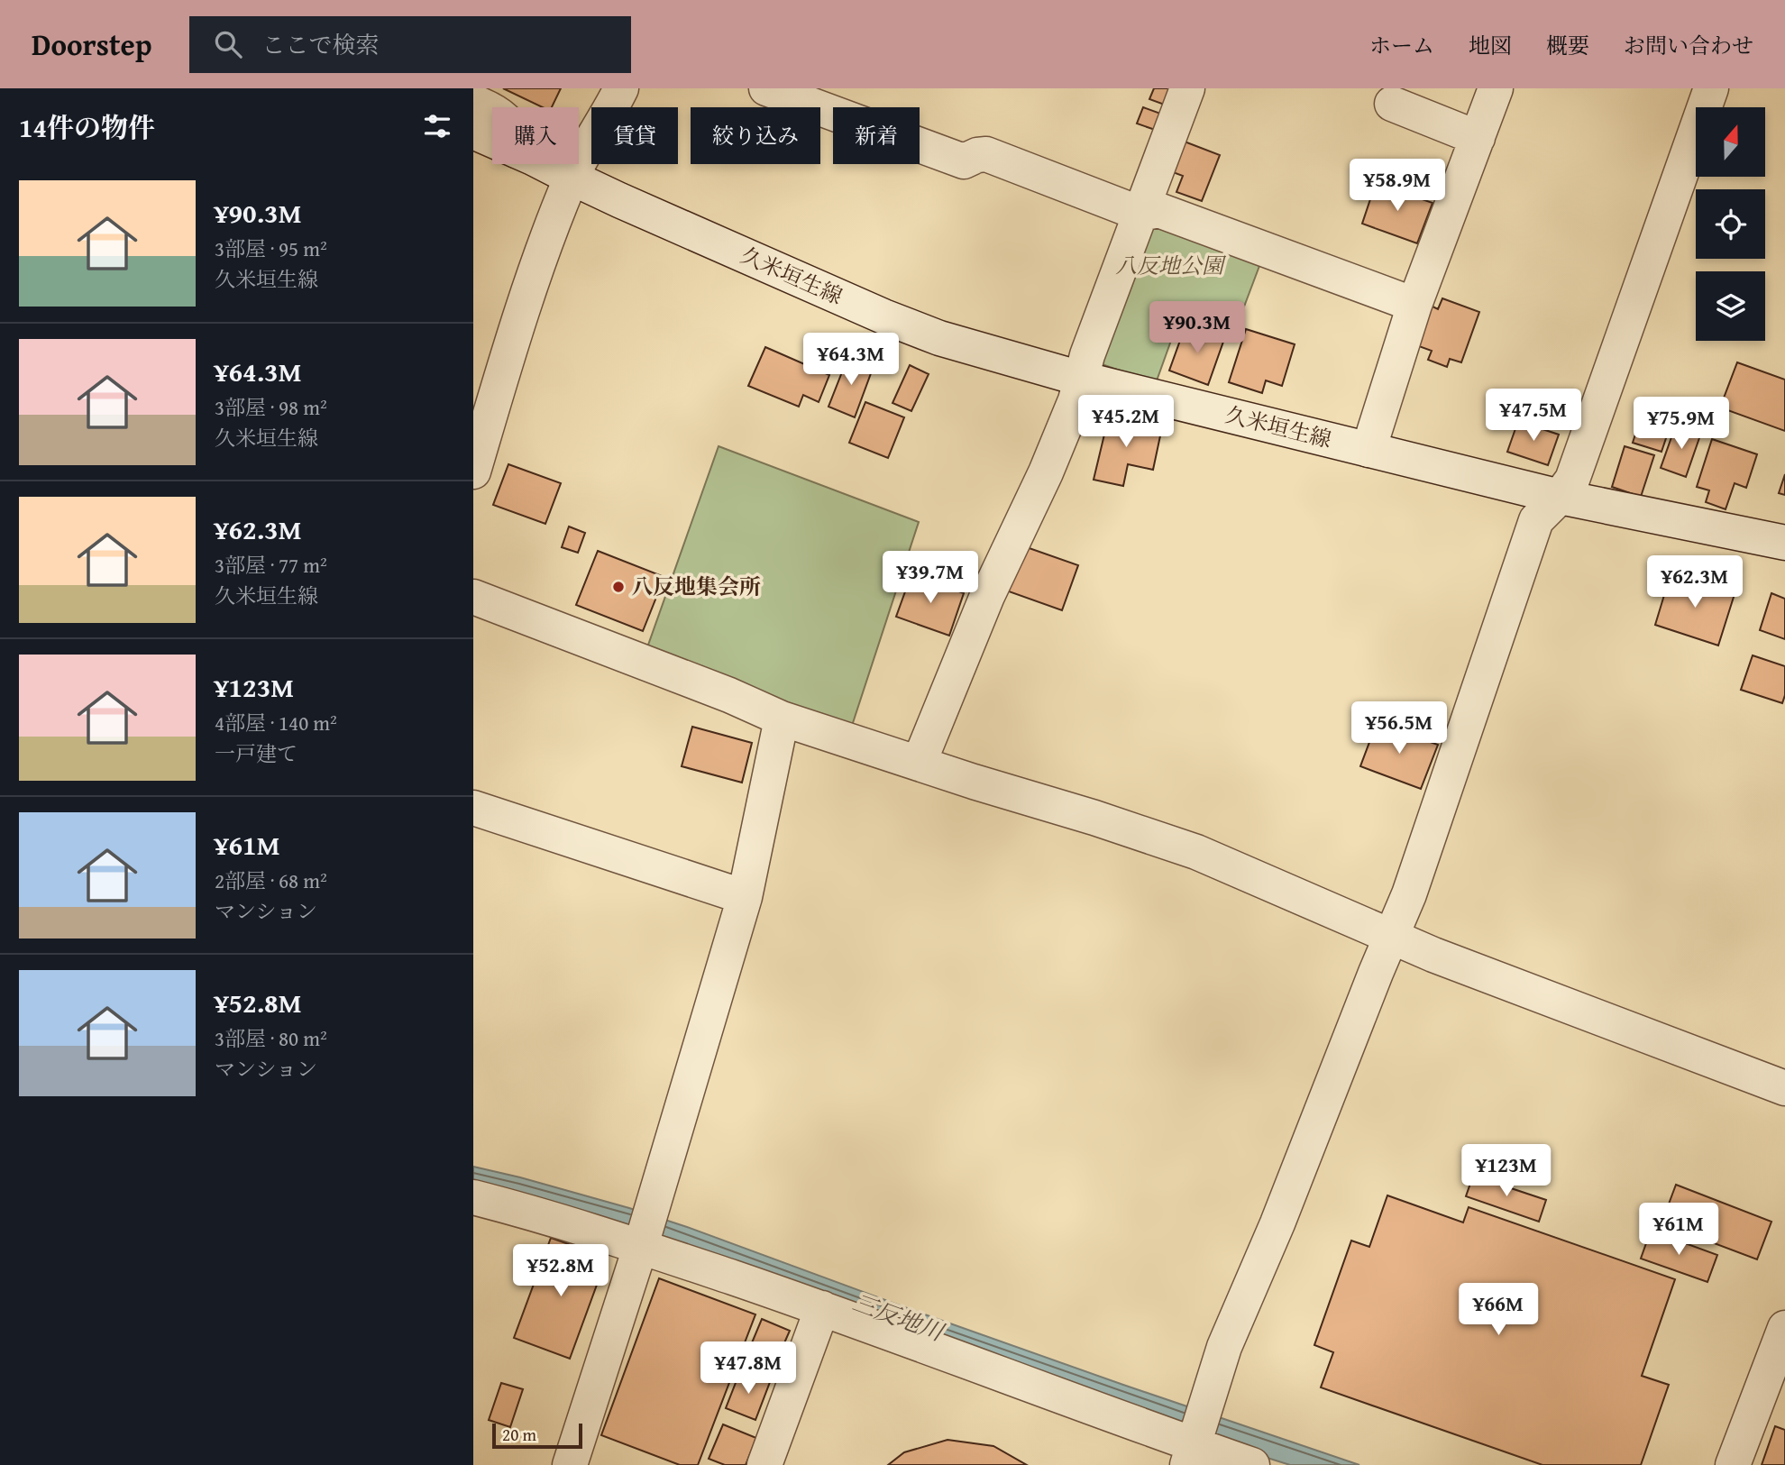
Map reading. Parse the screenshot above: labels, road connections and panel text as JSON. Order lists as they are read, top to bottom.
{
  "streets": {
    "street": ["久米垣生線"]
  },
  "water": ["三反地川"],
  "parks": ["八反地公園"],
  "places": ["八反地集会所"],
  "scale_bar": "20 m",
  "north": "top",
  "page": {
    "header": "Doorstep",
    "search": "ここで検索",
    "nav": [
      "ホーム",
      "地図",
      "概要",
      "お問い合わせ"
    ],
    "heading": "14件の物件",
    "chip": [
      "購入",
      "賃貸",
      "絞り込み",
      "新着"
    ],
    "price": [
      "¥58.9M",
      "¥90.3M",
      "¥64.3M",
      "¥47.5M",
      "¥45.2M",
      "¥75.9M",
      "¥39.7M",
      "¥62.3M",
      "¥56.5M",
      "¥123M",
      "¥61M",
      "¥52.8M",
      "¥66M",
      "¥47.8M"
    ],
    "list": [
      {
        "name": "¥90.3M",
        "note": "3部屋 · 95 m² · 久米垣生線"
      },
      {
        "name": "¥64.3M",
        "note": "3部屋 · 98 m² · 久米垣生線"
      },
      {
        "name": "¥62.3M",
        "note": "3部屋 · 77 m² · 久米垣生線"
      },
      {
        "name": "¥123M",
        "note": "4部屋 · 140 m² · 一戸建て"
      },
      {
        "name": "¥61M",
        "note": "2部屋 · 68 m² · マンション"
      },
      {
        "name": "¥52.8M",
        "note": "3部屋 · 80 m² · マンション"
      }
    ],
    "scale": "20 m"
  }
}
